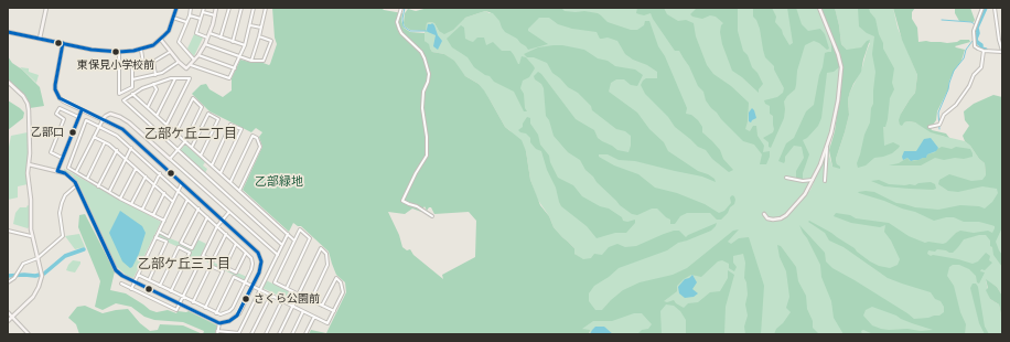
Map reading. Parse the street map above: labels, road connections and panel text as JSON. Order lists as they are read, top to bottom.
{
  "districts": ["乙部ケ丘二丁目", "乙部ケ丘三丁目"],
  "parks": ["乙部緑地"],
  "places": ["東保見小学校前", "乙部口", "さくら公園前"]
}
